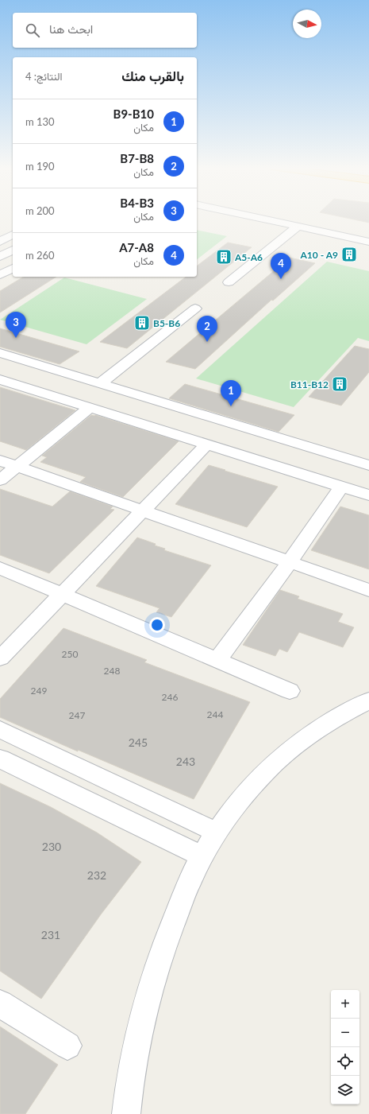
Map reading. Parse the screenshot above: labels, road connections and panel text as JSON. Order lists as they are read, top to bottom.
{
  "places": {
    "building": [
      "A10 - A9",
      "A5-A6",
      "B5-B6",
      "B11-B12"
    ]
  },
  "house_numbers": [
    "250",
    "248",
    "249",
    "246",
    "244",
    "247",
    "245",
    "243",
    "230",
    "232",
    "231"
  ],
  "north": "right",
  "page": {
    "search": "ابحث هنا",
    "heading": ["بالقرب منك", "النتائج: 4"],
    "list": [
      {
        "mark": "1",
        "name": "B9-B10",
        "note": "مكان",
        "value": "130 m"
      },
      {
        "mark": "2",
        "name": "B7-B8",
        "note": "مكان",
        "value": "190 m"
      },
      {
        "mark": "3",
        "name": "B4-B3",
        "note": "مكان",
        "value": "200 m"
      },
      {
        "mark": "4",
        "name": "A7-A8",
        "note": "مكان",
        "value": "260 m"
      }
    ],
    "pins": [
      "4",
      "3",
      "2",
      "1"
    ],
    "map_buttons": ["+", "−"]
  }
}
